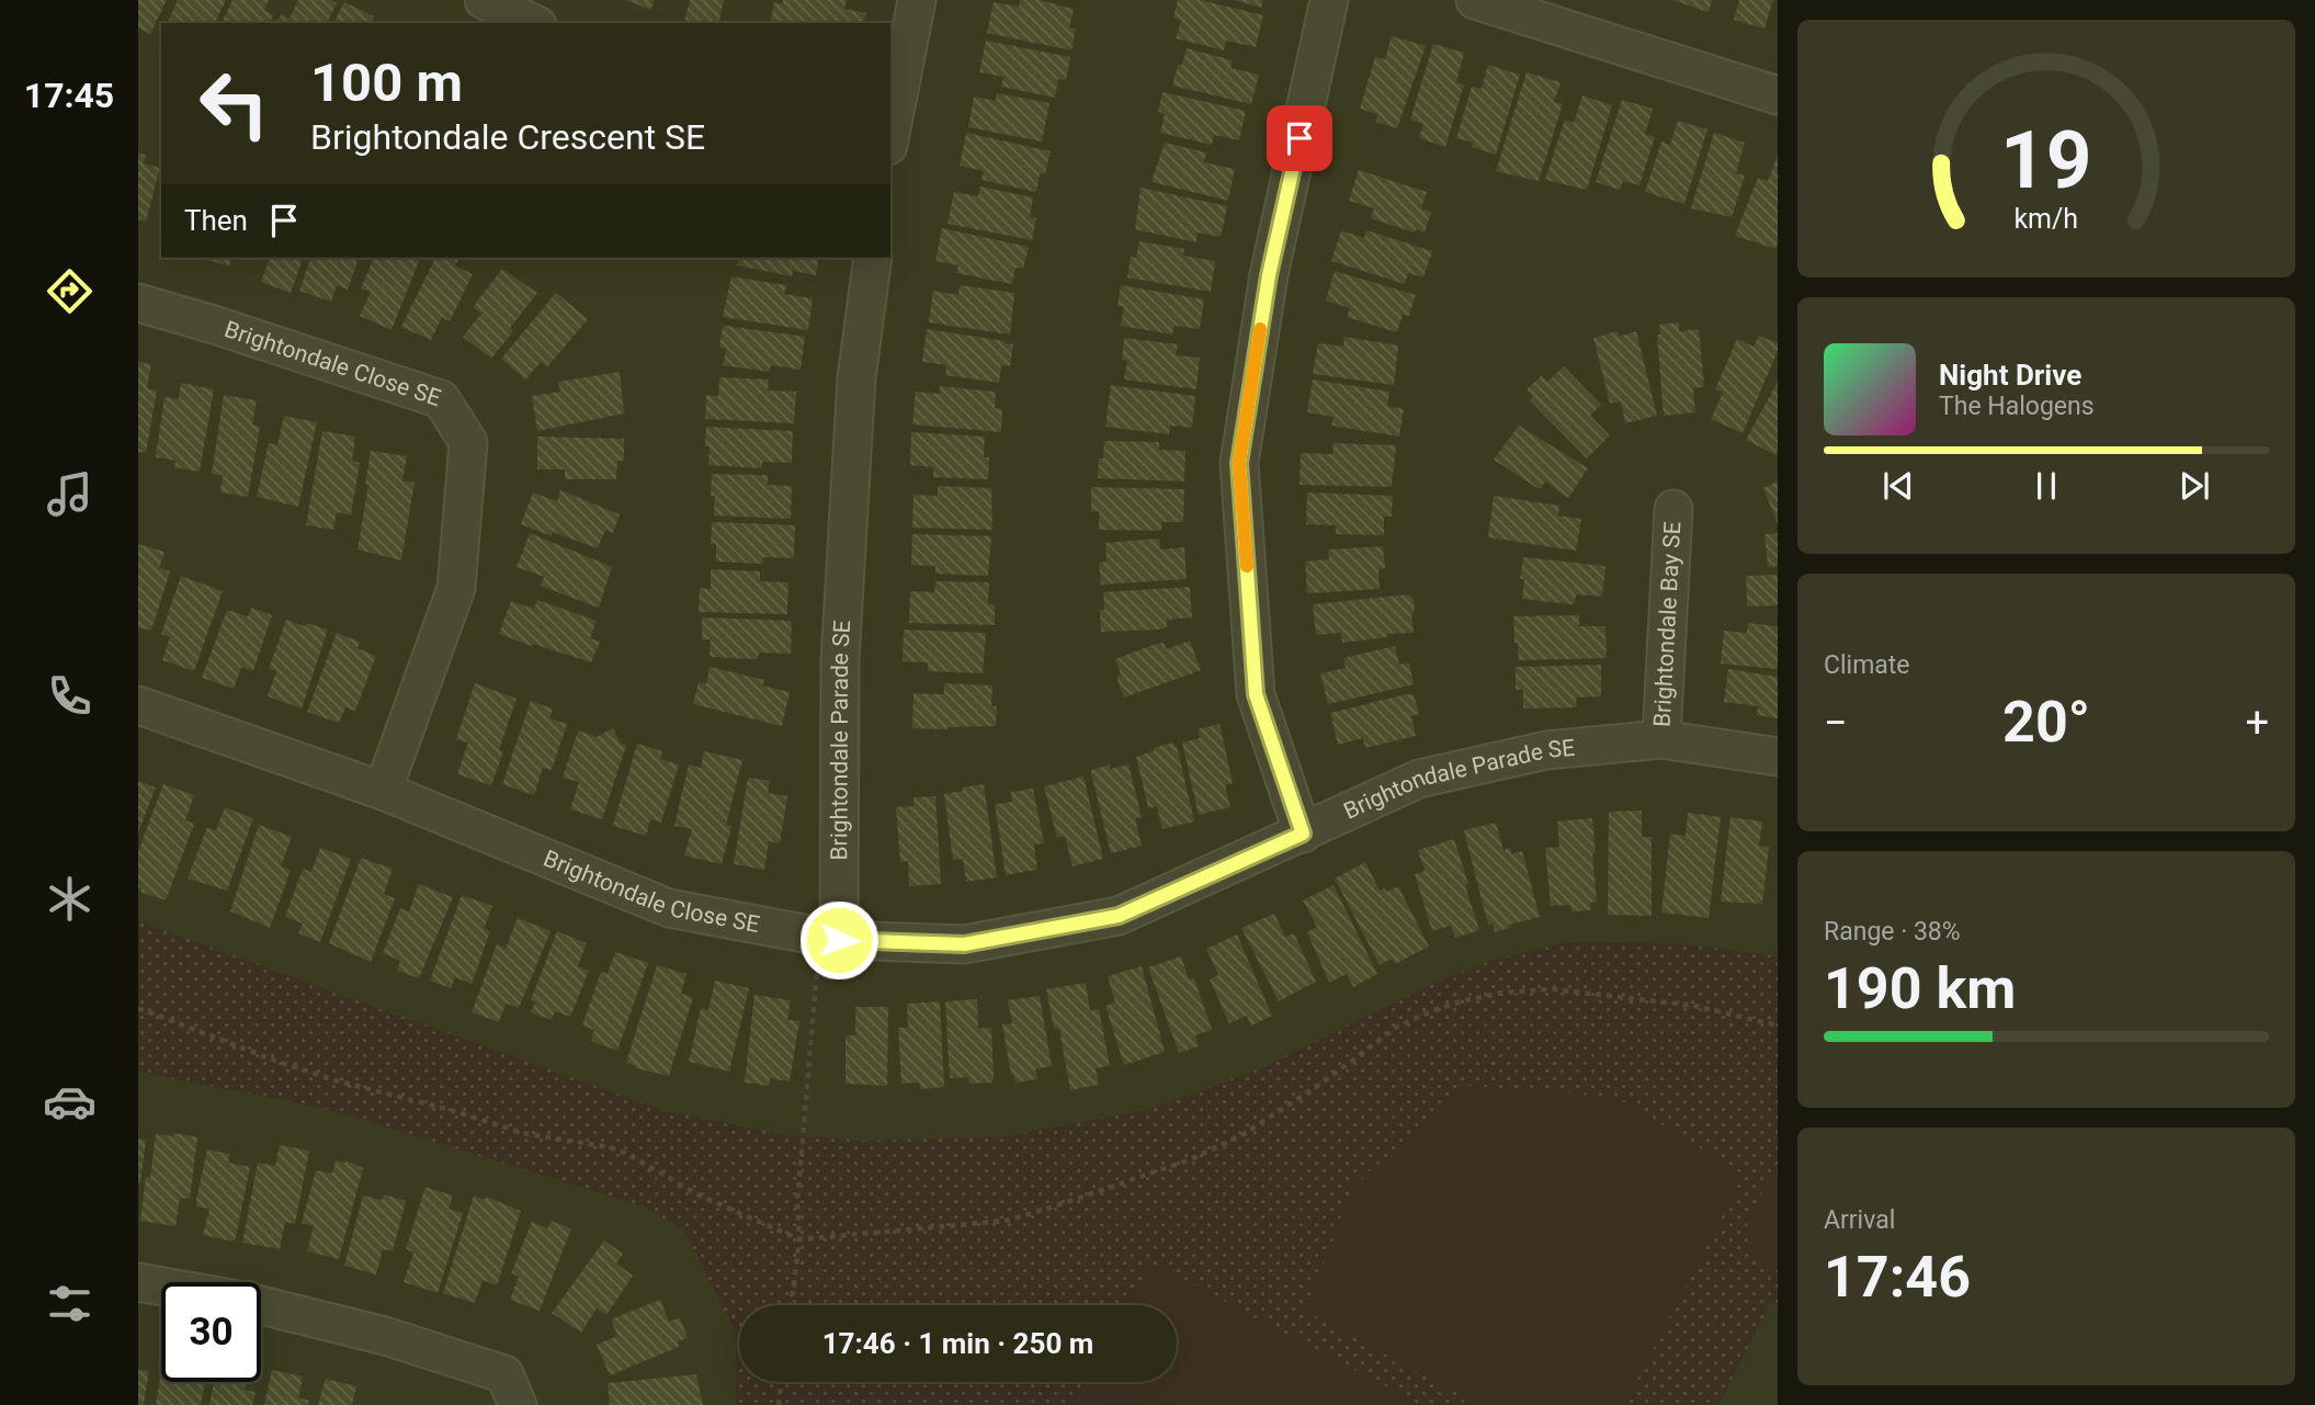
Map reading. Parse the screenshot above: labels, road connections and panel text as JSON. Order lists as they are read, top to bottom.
{
  "streets": {
    "street": ["Brightondale Close SE", "Brightondale Bay SE", "Brightondale Parade SE"]
  },
  "crossings": [
    ["Brightondale Close SE", "Brightondale Parade SE"],
    ["Brightondale Bay SE", "Brightondale Parade SE"]
  ],
  "page": {
    "tabs": "17:45",
    "turn": ["100 m", "Brightondale Crescent SE"],
    "then": "Then",
    "song": ["Night Drive", "The Halogens"],
    "tile": [
      "Climate",
      ["Range · 38%", "190 km"],
      ["Arrival", "17:46"]
    ],
    "heat": ["−", "20°", "+"],
    "limit": "30",
    "trip": "17:46 · 1 min · 250 m",
    "gauge": ["19", "km/h"]
  }
}
